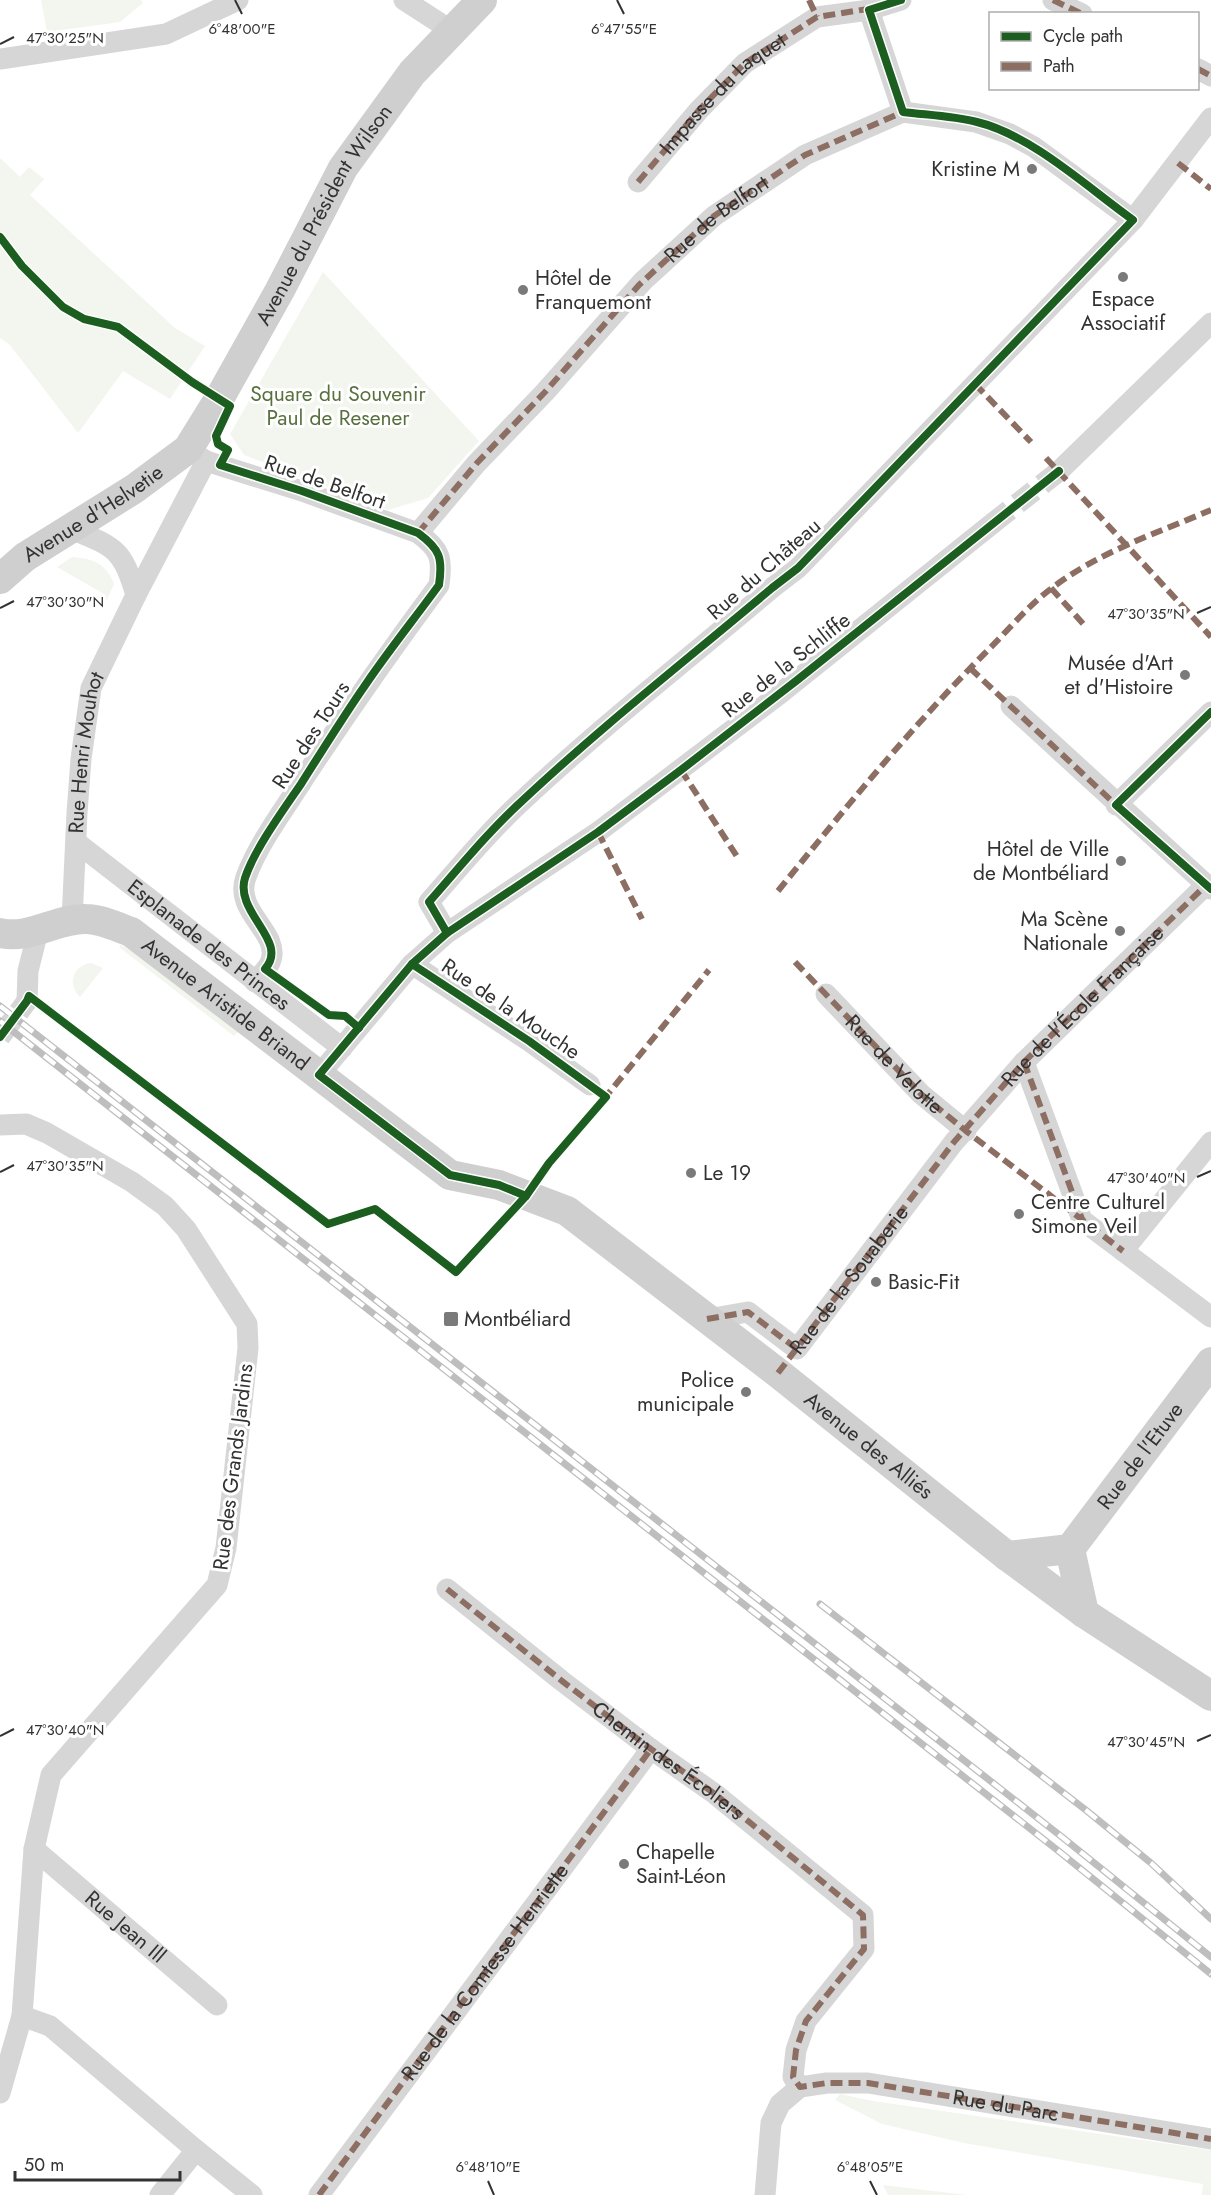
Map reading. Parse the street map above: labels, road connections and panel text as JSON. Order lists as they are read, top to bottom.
{
  "streets": {
    "main road": [
      "Avenue du Président Wilson",
      "Avenue d'Helvetie",
      "Avenue Aristide Briand",
      "Avenue des Alliés",
      "Rue de l'Etuve"
    ],
    "street": [
      "Impasse du Laquet",
      "Rue de Belfort",
      "Rue du Château",
      "Rue de la Schliffe",
      "Rue des Tours",
      "Rue Henri Mouhot",
      "Esplanade des Princes",
      "Rue de l'École Française",
      "Rue de la Mouche",
      "Rue de Velotte",
      "Rue de la Souaberie",
      "Rue des Grands Jardins",
      "Chemin des Écoliers",
      "Rue Jean Ill",
      "Rue de la Comtesse Henriette",
      "Rue du Parc"
    ]
  },
  "crossings": [
    ["Avenue du Président Wilson", "Rue de Belfort"],
    ["Avenue du Président Wilson", "Avenue d'Helvetie"],
    ["Avenue du Président Wilson", "Rue Henri Mouhot"],
    ["Rue de Belfort", "Avenue d'Helvetie"],
    ["Rue de Belfort", "Rue des Tours"],
    ["Rue de Belfort", "Rue Henri Mouhot"],
    ["Avenue d'Helvetie", "Rue Henri Mouhot"],
    ["Rue du Château", "Rue de la Schliffe"],
    ["Rue de la Schliffe", "Esplanade des Princes"],
    ["Rue de la Schliffe", "Avenue Aristide Briand"],
    ["Rue de la Schliffe", "Rue de la Mouche"],
    ["Rue des Tours", "Esplanade des Princes"],
    ["Rue Henri Mouhot", "Esplanade des Princes"],
    ["Rue Henri Mouhot", "Avenue Aristide Briand"],
    ["Avenue Aristide Briand", "Avenue des Alliés"],
    ["Rue de l'École Française", "Rue de Velotte"],
    ["Rue de l'École Française", "Rue de la Souaberie"],
    ["Rue de Velotte", "Rue de la Souaberie"],
    ["Rue de la Souaberie", "Avenue des Alliés"],
    ["Rue des Grands Jardins", "Rue Jean Ill"],
    ["Chemin des Écoliers", "Rue de la Comtesse Henriette"],
    ["Chemin des Écoliers", "Rue du Parc"]
  ],
  "parks": ["Square du Souvenir Paul de Resener"],
  "places": {
    "other": [
      "Kristine M",
      "Espace Associatif",
      "Hôtel de Franquemont",
      "Musée d'Art et d'Histoire",
      "Hôtel de Ville de Montbéliard",
      "Ma Scène Nationale",
      "Le 19",
      "Centre Culturel Simone Veil",
      "Basic-Fit",
      "Police municipale",
      "Chapelle Saint-Léon"
    ],
    "transit": ["Montbéliard"]
  },
  "legend": ["Cycle path", "Path"],
  "scale_bar": "50 m",
  "coordinates": [
    "6°48'00\"E",
    "6°47'55\"E",
    "47°30'25\"N",
    "47°30'30\"N",
    "47°30'35\"N",
    "47°30'40\"N",
    "47°30'45\"N",
    "6°48'10\"E",
    "6°48'05\"E"
  ]
}
